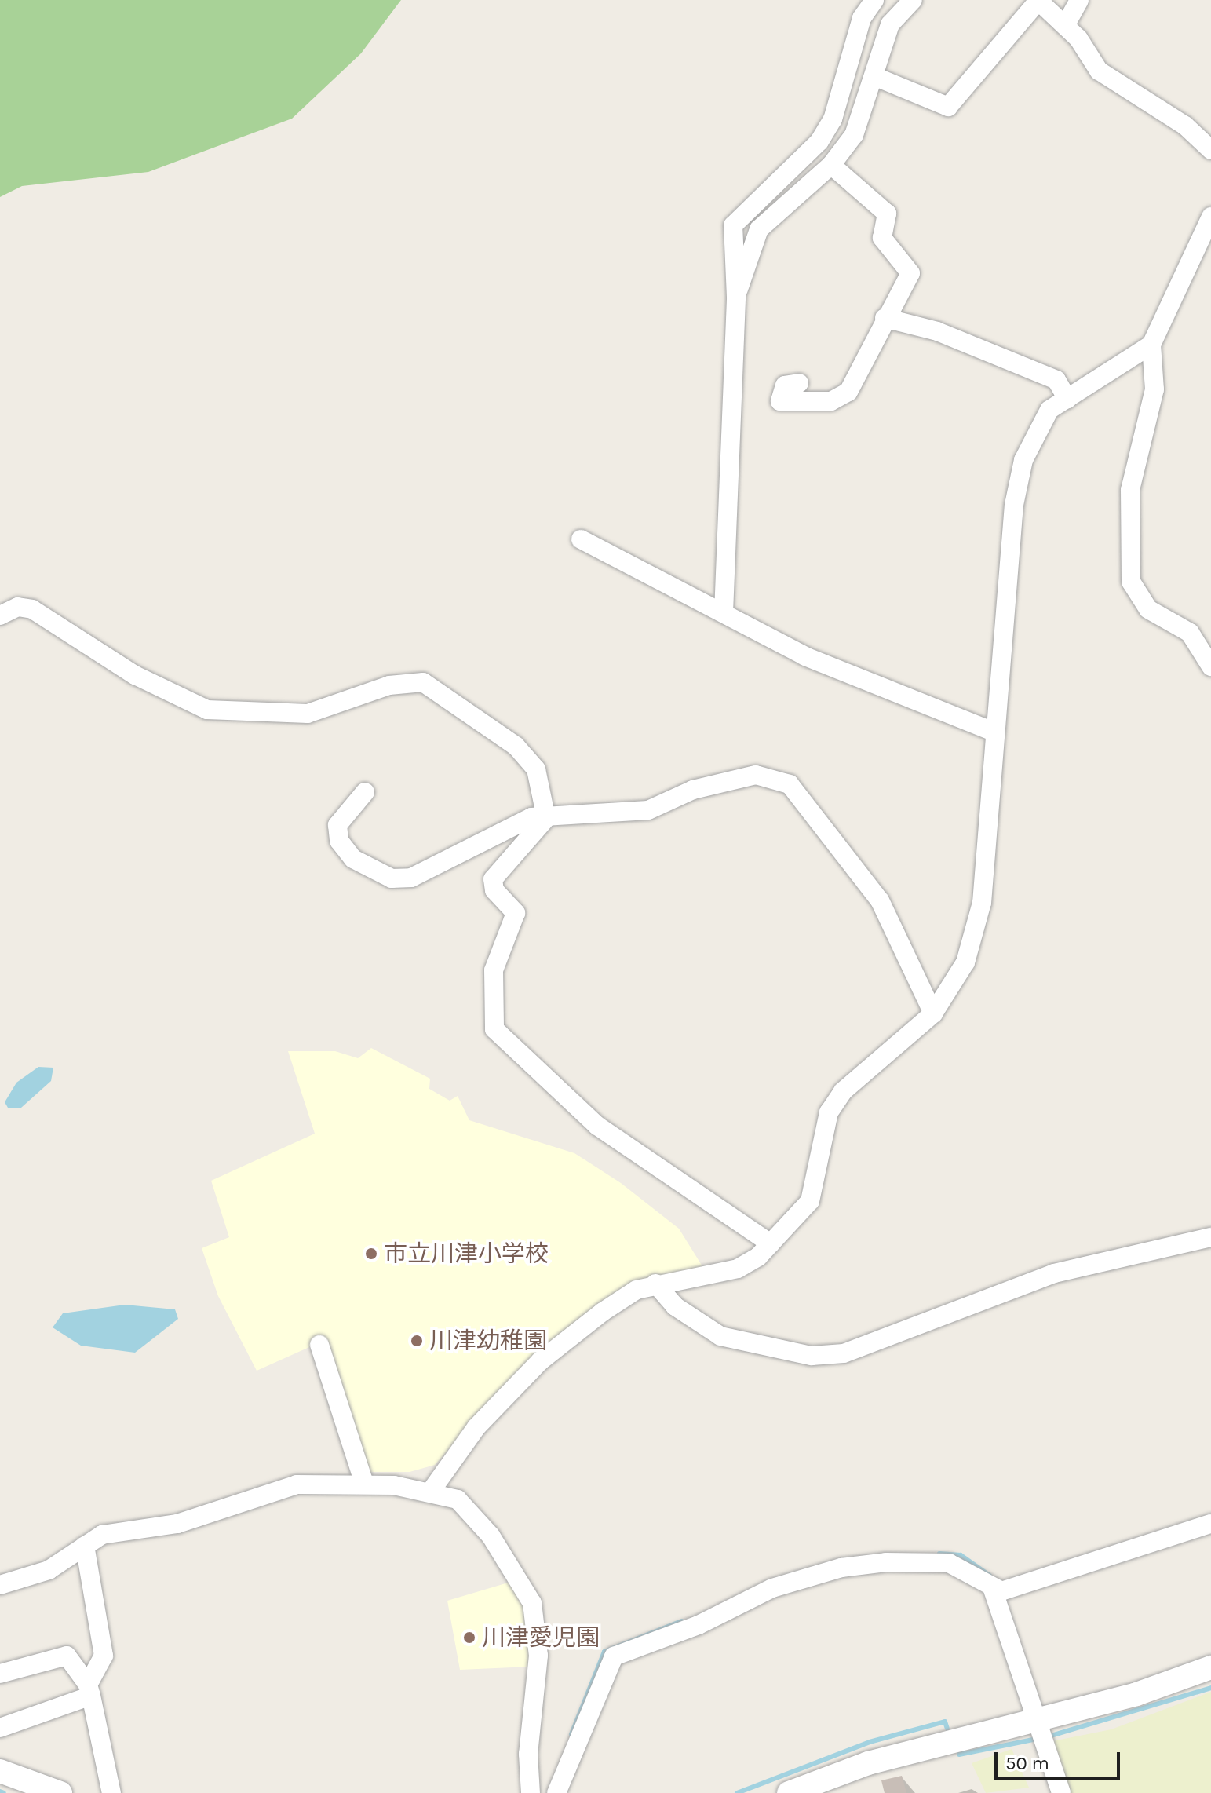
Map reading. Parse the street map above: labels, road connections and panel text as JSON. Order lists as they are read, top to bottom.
{
  "places": ["市立川津小学校", "川津幼稚園", "川津愛児園"],
  "scale_bar": "50 m"
}
